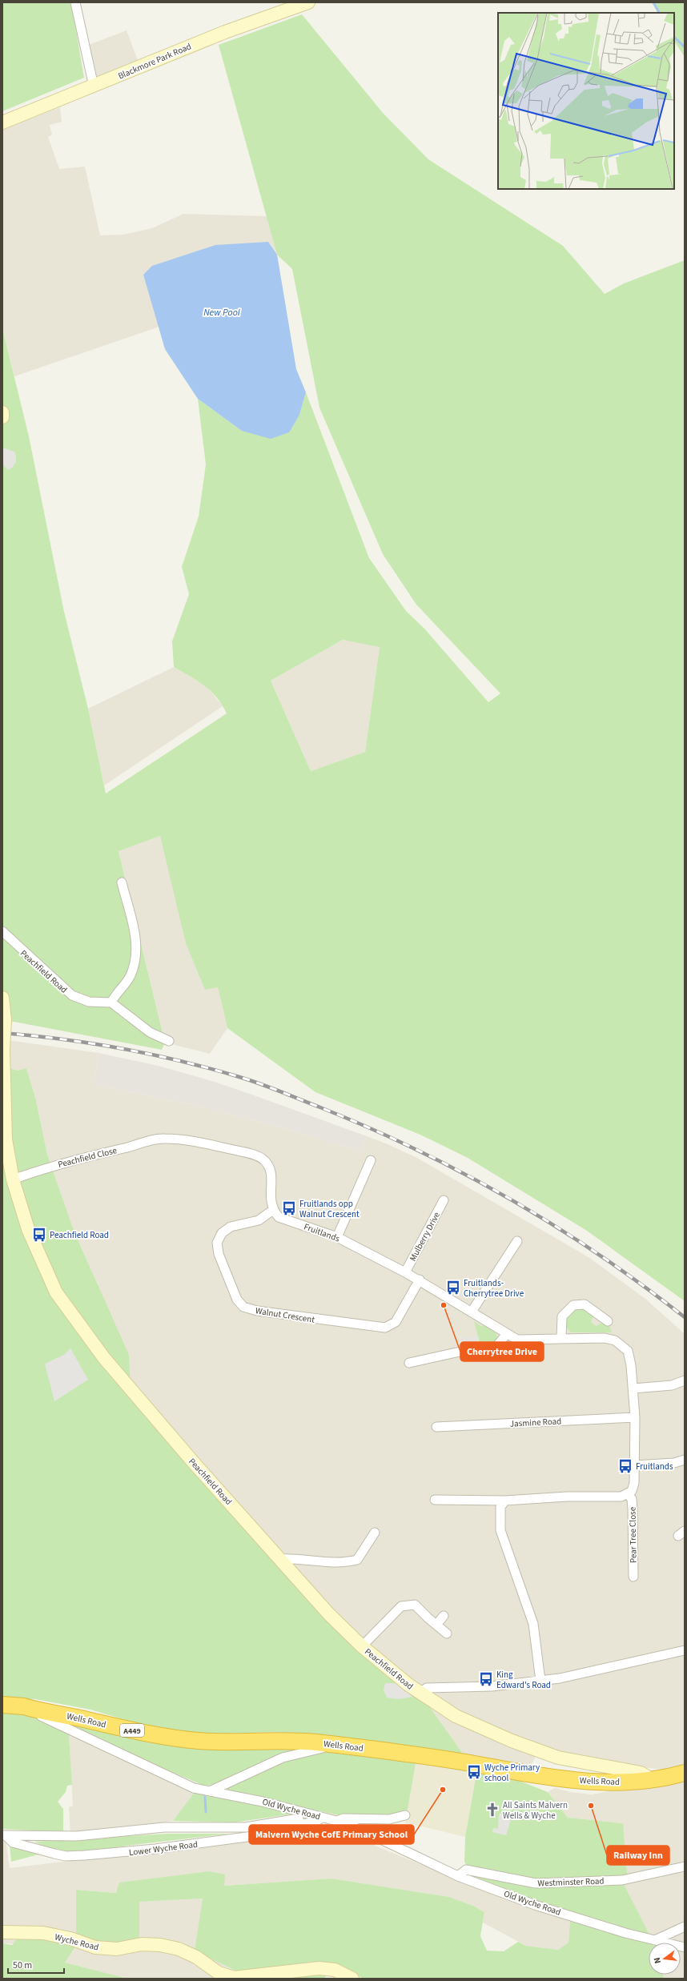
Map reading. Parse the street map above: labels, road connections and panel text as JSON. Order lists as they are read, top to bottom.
{
  "streets": {
    "highway": ["Wells Road", "A449"],
    "street": [
      "Blackmore Park Road",
      "Peachfield Road",
      "Peachfield Close",
      "Fruitlands",
      "Mulberry Drive",
      "Walnut Crescent",
      "Jasmine Road",
      "Pear Tree Close",
      "Old Wyche Road",
      "Lower Wyche Road",
      "Westminster Road",
      "Wyche Road"
    ]
  },
  "crossings": [
    ["Peachfield Road", "Peachfield Close"],
    ["Peachfield Road", "Wells Road"],
    ["Peachfield Close", "Fruitlands"],
    ["Peachfield Close", "Walnut Crescent"],
    ["Fruitlands", "Mulberry Drive"],
    ["Fruitlands", "Walnut Crescent"],
    ["Fruitlands", "Jasmine Road"],
    ["Fruitlands", "Pear Tree Close"],
    ["Wells Road", "Old Wyche Road"],
    ["Old Wyche Road", "Lower Wyche Road"],
    ["Old Wyche Road", "Westminster Road"]
  ],
  "water": ["New Pool"],
  "places": {
    "bus stop": [
      "Fruitlands opp Walnut Crescent",
      "Peachfield Road",
      "Fruitlands- Cherrytree Drive",
      "Fruitlands",
      "King Edward's Road",
      "Wyche Primary school"
    ],
    "other": ["Cherrytree Drive", "Malvern Wyche CofE Primary School", "Railway Inn"],
    "church": ["All Saints Malvern Wells & Wyche"]
  },
  "scale_bar": "50 m",
  "north": "left"
}
